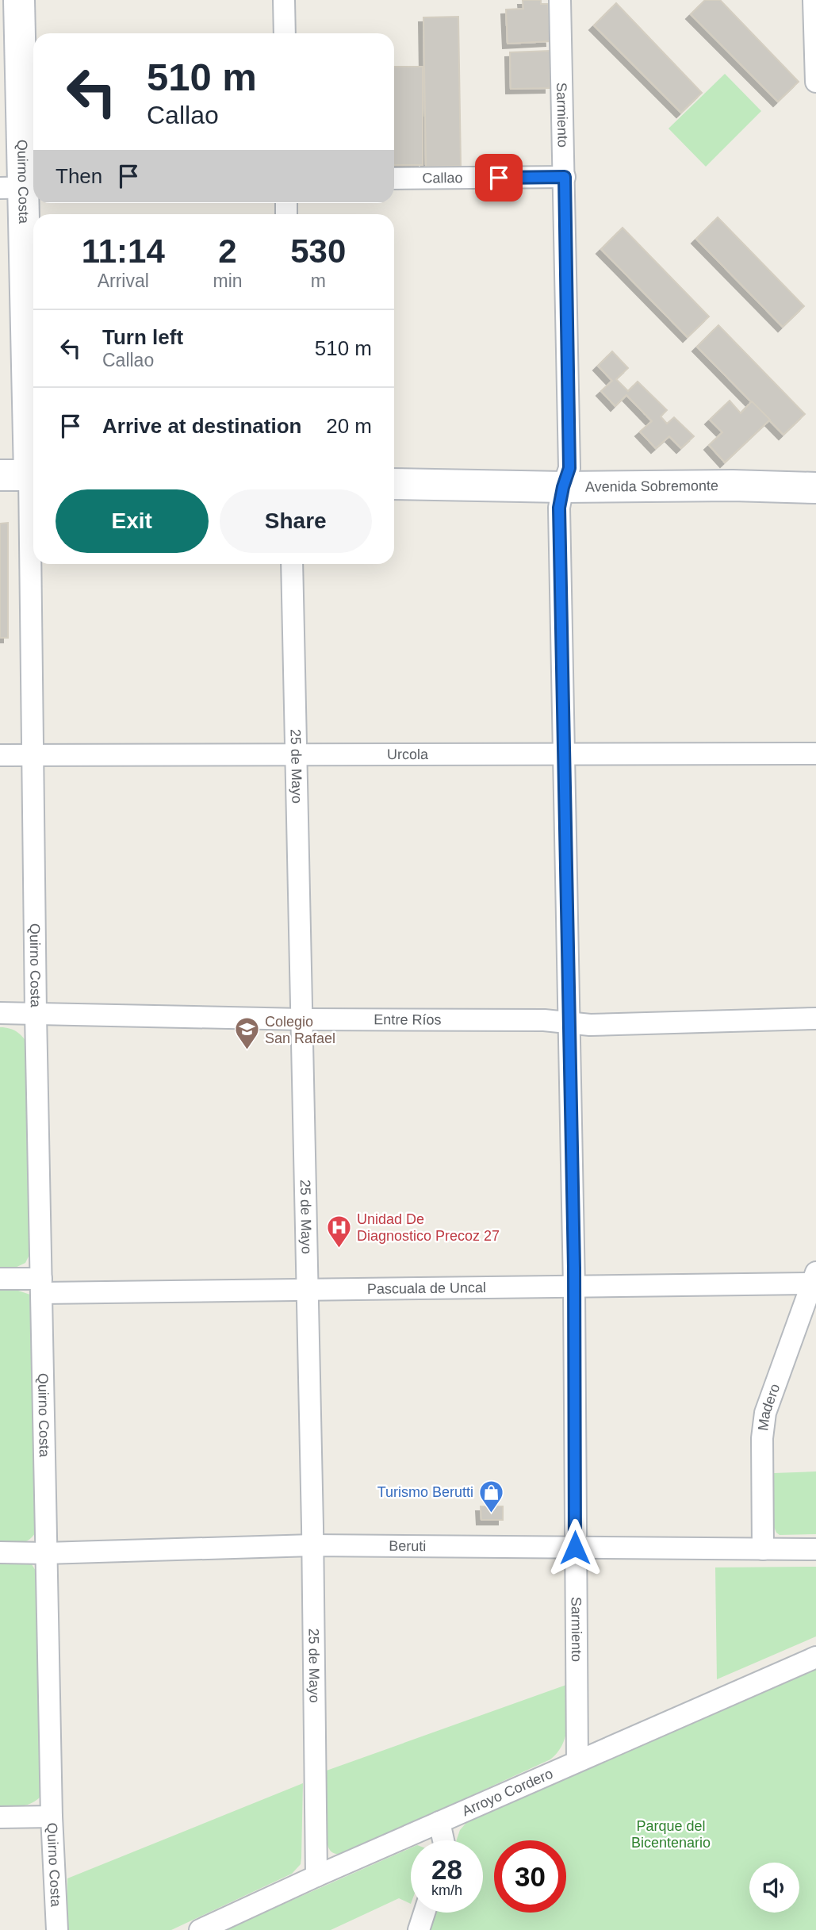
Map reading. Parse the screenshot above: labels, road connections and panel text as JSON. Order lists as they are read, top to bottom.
{
  "streets": {
    "street": [
      "Sarmiento",
      "Callao",
      "Quirno Costa",
      "Avenida Sobremonte",
      "Urcola",
      "25 de Mayo",
      "Entre Ríos",
      "Pascuala de Uncal",
      "Madero",
      "Beruti",
      "Arroyo Cordero"
    ]
  },
  "crossings": [
    ["Sarmiento", "Callao"],
    ["Sarmiento", "Avenida Sobremonte"],
    ["Sarmiento", "Urcola"],
    ["Sarmiento", "Entre Ríos"],
    ["Sarmiento", "Pascuala de Uncal"],
    ["Sarmiento", "Beruti"],
    ["Sarmiento", "Arroyo Cordero"],
    ["Quirno Costa", "Urcola"],
    ["Quirno Costa", "Entre Ríos"],
    ["Quirno Costa", "Pascuala de Uncal"],
    ["Quirno Costa", "Beruti"],
    ["Urcola", "25 de Mayo"],
    ["25 de Mayo", "Entre Ríos"],
    ["25 de Mayo", "Pascuala de Uncal"],
    ["25 de Mayo", "Beruti"],
    ["25 de Mayo", "Arroyo Cordero"],
    ["Pascuala de Uncal", "Madero"],
    ["Madero", "Beruti"]
  ],
  "parks": ["Parque del Bicentenario"],
  "places": {
    "school or university": ["Colegio San Rafael"],
    "hospital": ["Unidad De Diagnostico Precoz 27"],
    "shop": ["Turismo Berutti"]
  },
  "page": {
    "turn": ["510 m", "Callao"],
    "then": "Then",
    "eta": [
      "11:14",
      "Arrival",
      "2",
      "min",
      "530",
      "m"
    ],
    "list": [
      {
        "name": "Turn left",
        "note": "Callao",
        "value": "510 m"
      },
      {
        "name": "Arrive at destination",
        "value": "20 m"
      }
    ],
    "buttons": ["Exit", "Share"],
    "speed": "28 km/h",
    "limit": "30"
  }
}
